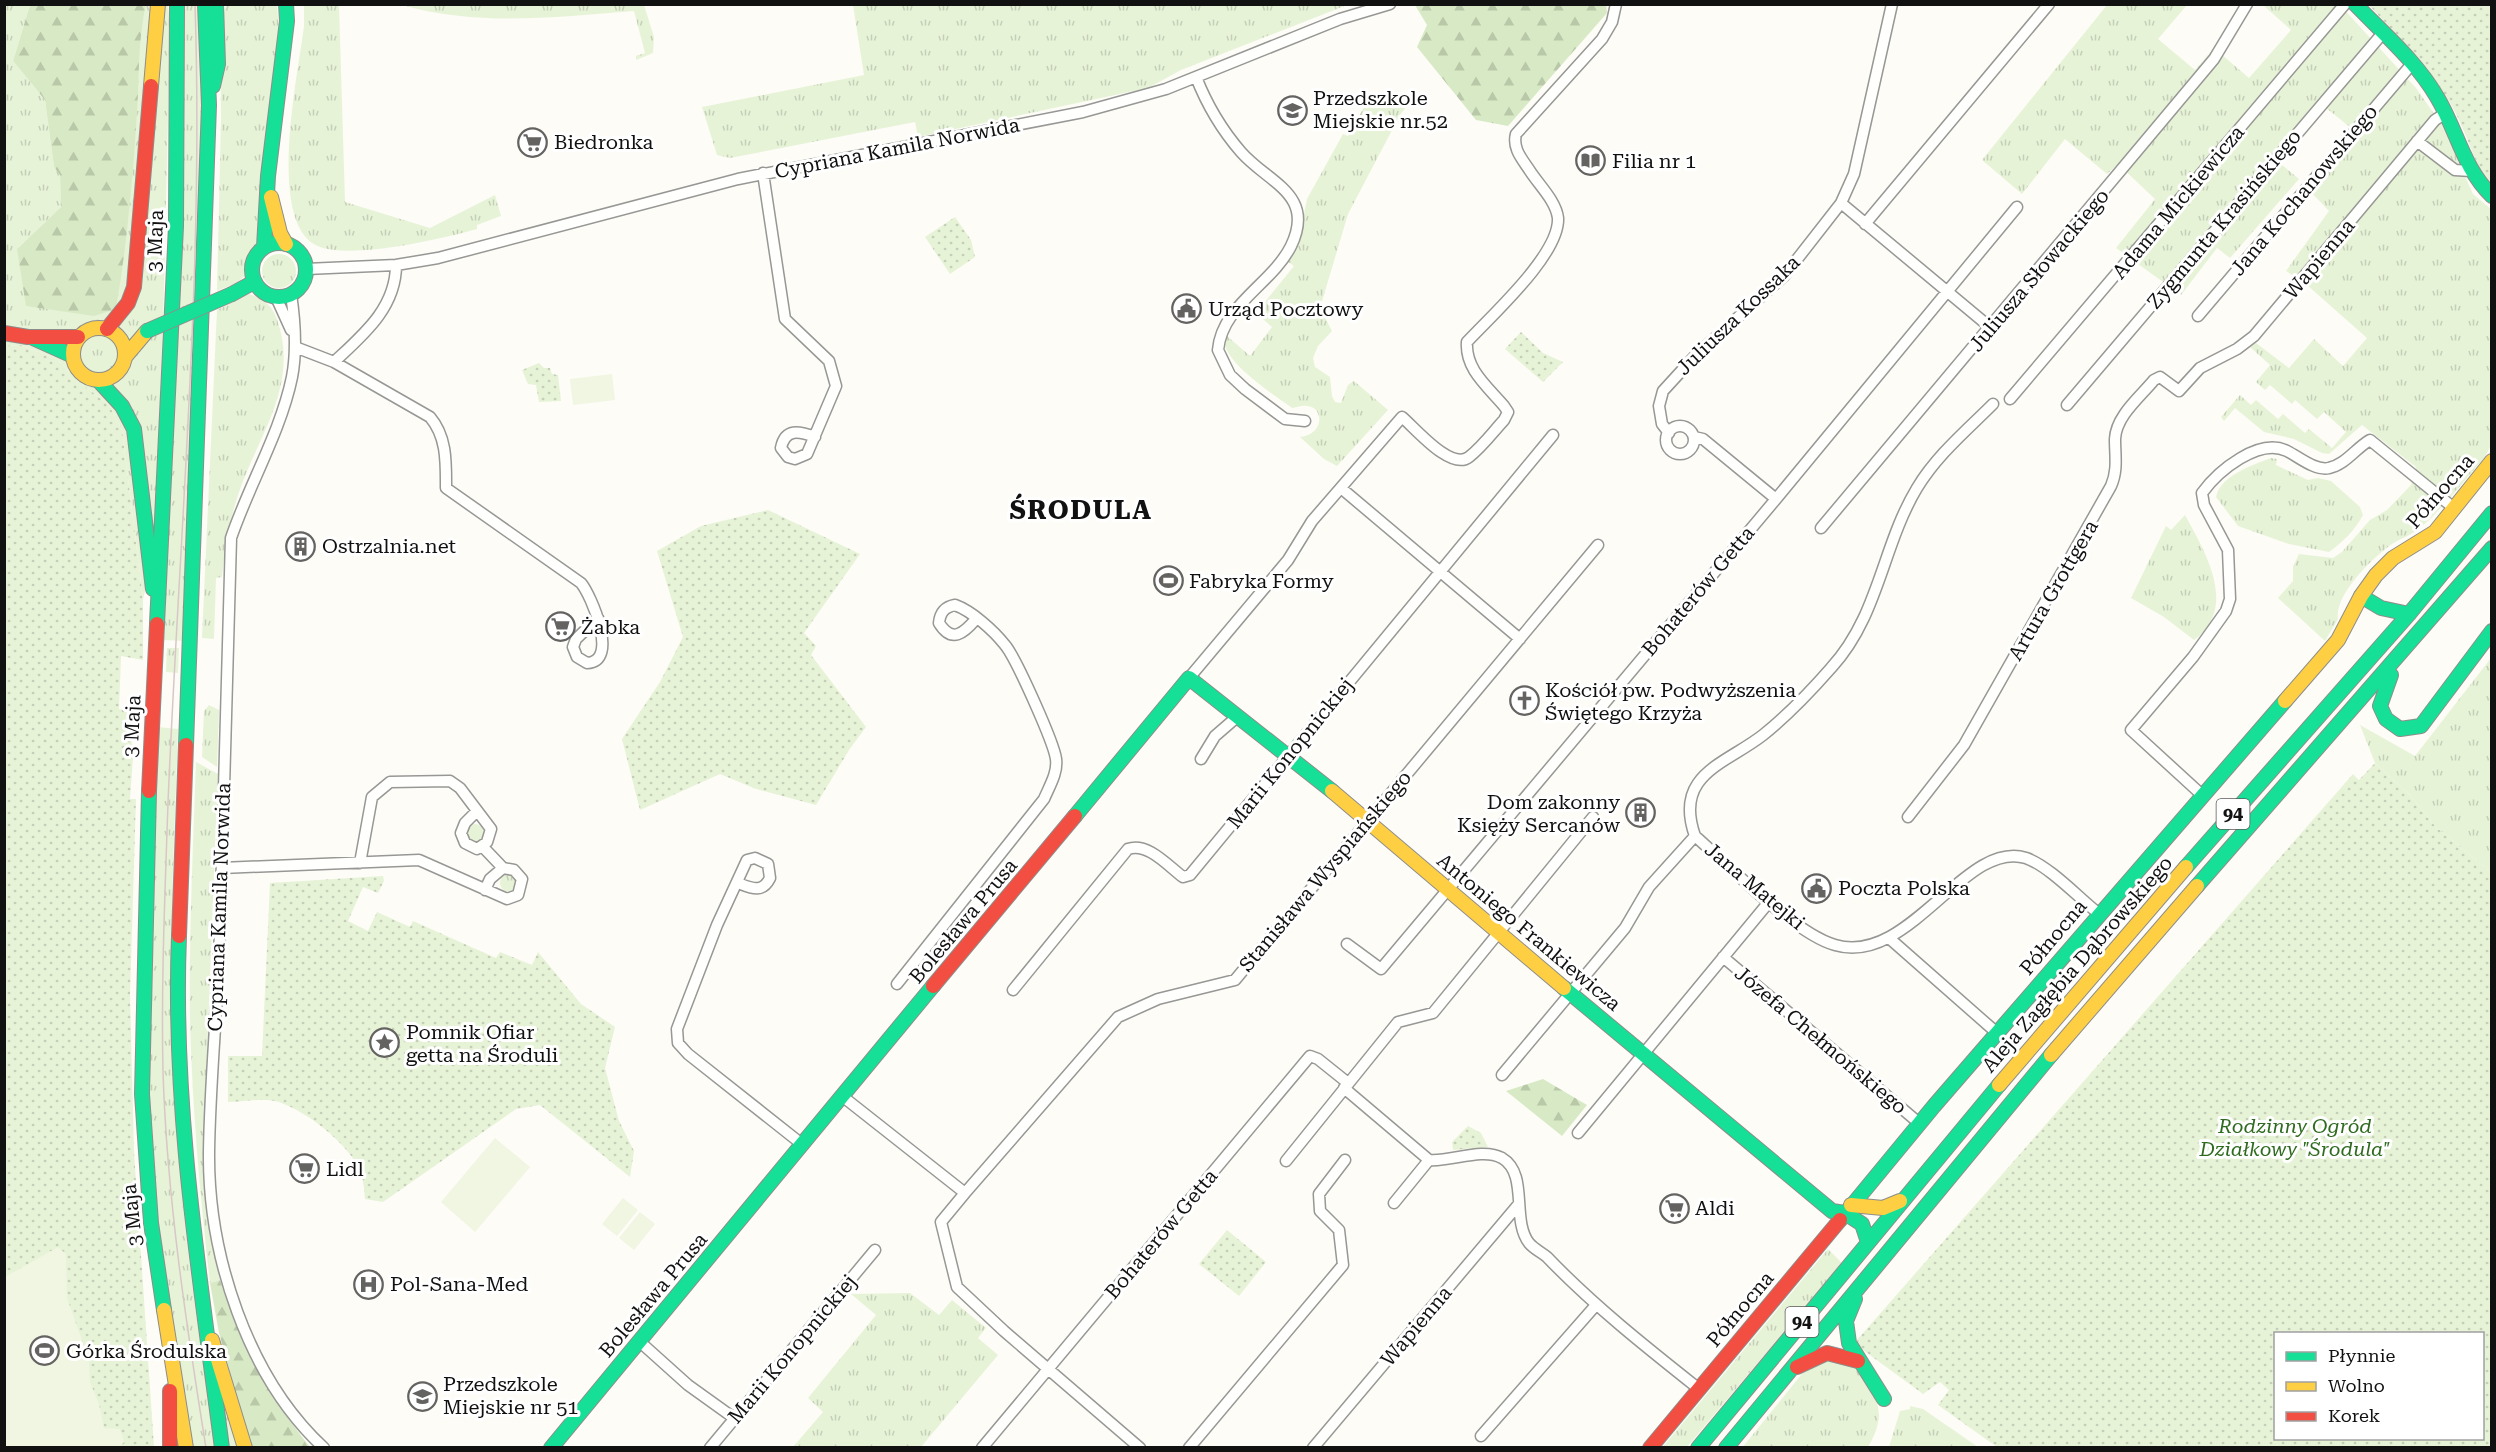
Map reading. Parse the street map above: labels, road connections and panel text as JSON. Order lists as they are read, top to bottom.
{
  "streets": {
    "main road": [
      "3 Maja",
      "Północna",
      "94",
      "Bolesława Prusa",
      "Antoniego Frankiewicza",
      "Aleja Zagłębia Dąbrowskiego"
    ],
    "street": [
      "Cypriana Kamila Norwida",
      "Jana Kochanowskiego",
      "Adama Mickiewicza",
      "Zygmunta Krasińskiego",
      "Wapienna",
      "Juliusza Słowackiego",
      "Juliusza Kossaka",
      "Artura Grottgera",
      "Bohaterów Getta",
      "Marii Konopnickiej",
      "Stanisława Wyspiańskiego",
      "Jana Matejki",
      "Józefa Chełmońskiego"
    ]
  },
  "crossings": [
    ["Wapienna", "Artura Grottgera"],
    ["Północna", "Jana Matejki"],
    ["Północna", "Antoniego Frankiewicza"],
    ["Północna", "Józefa Chełmońskiego"],
    ["Bohaterów Getta", "Stanisława Wyspiańskiego"],
    ["Bohaterów Getta", "Antoniego Frankiewicza"],
    ["Marii Konopnickiej", "Antoniego Frankiewicza"],
    ["Stanisława Wyspiańskiego", "Antoniego Frankiewicza"],
    ["Bolesława Prusa", "Antoniego Frankiewicza"]
  ],
  "districts": ["ŚRODULA"],
  "parks": ["Rodzinny Ogród Działkowy \"Środula\""],
  "places": {
    "school or university": ["Przedszkole Miejskie nr.52", "Przedszkole Miejskie nr 51"],
    "supermarket": [
      "Biedronka",
      "Żabka",
      "Lidl",
      "Aldi"
    ],
    "library": ["Filia nr 1"],
    "public building": ["Urząd Pocztowy", "Poczta Polska"],
    "building": ["Ostrzalnia.net", "Dom zakonny Księży Sercanów"],
    "sports": ["Fabryka Formy", "Górka Środulska"],
    "church": ["Kościół pw. Podwyższenia Świętego Krzyża"],
    "place": ["Pomnik Ofiar getta na Środuli"],
    "hospital": ["Pol-Sana-Med"]
  },
  "legend": ["Płynnie", "Wolno", "Korek"]
}
